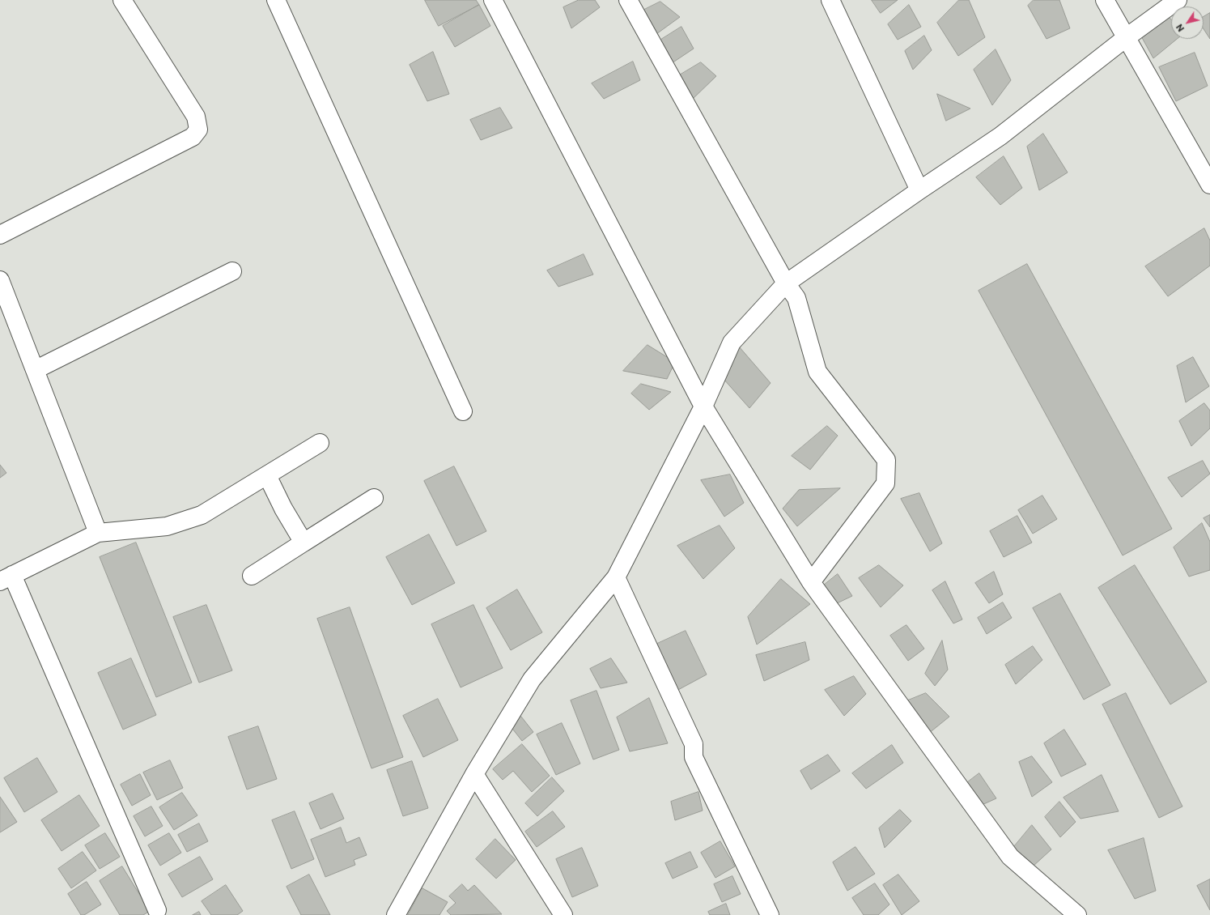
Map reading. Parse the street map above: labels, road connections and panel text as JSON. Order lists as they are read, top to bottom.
{
  "north": "bottom left"
}
